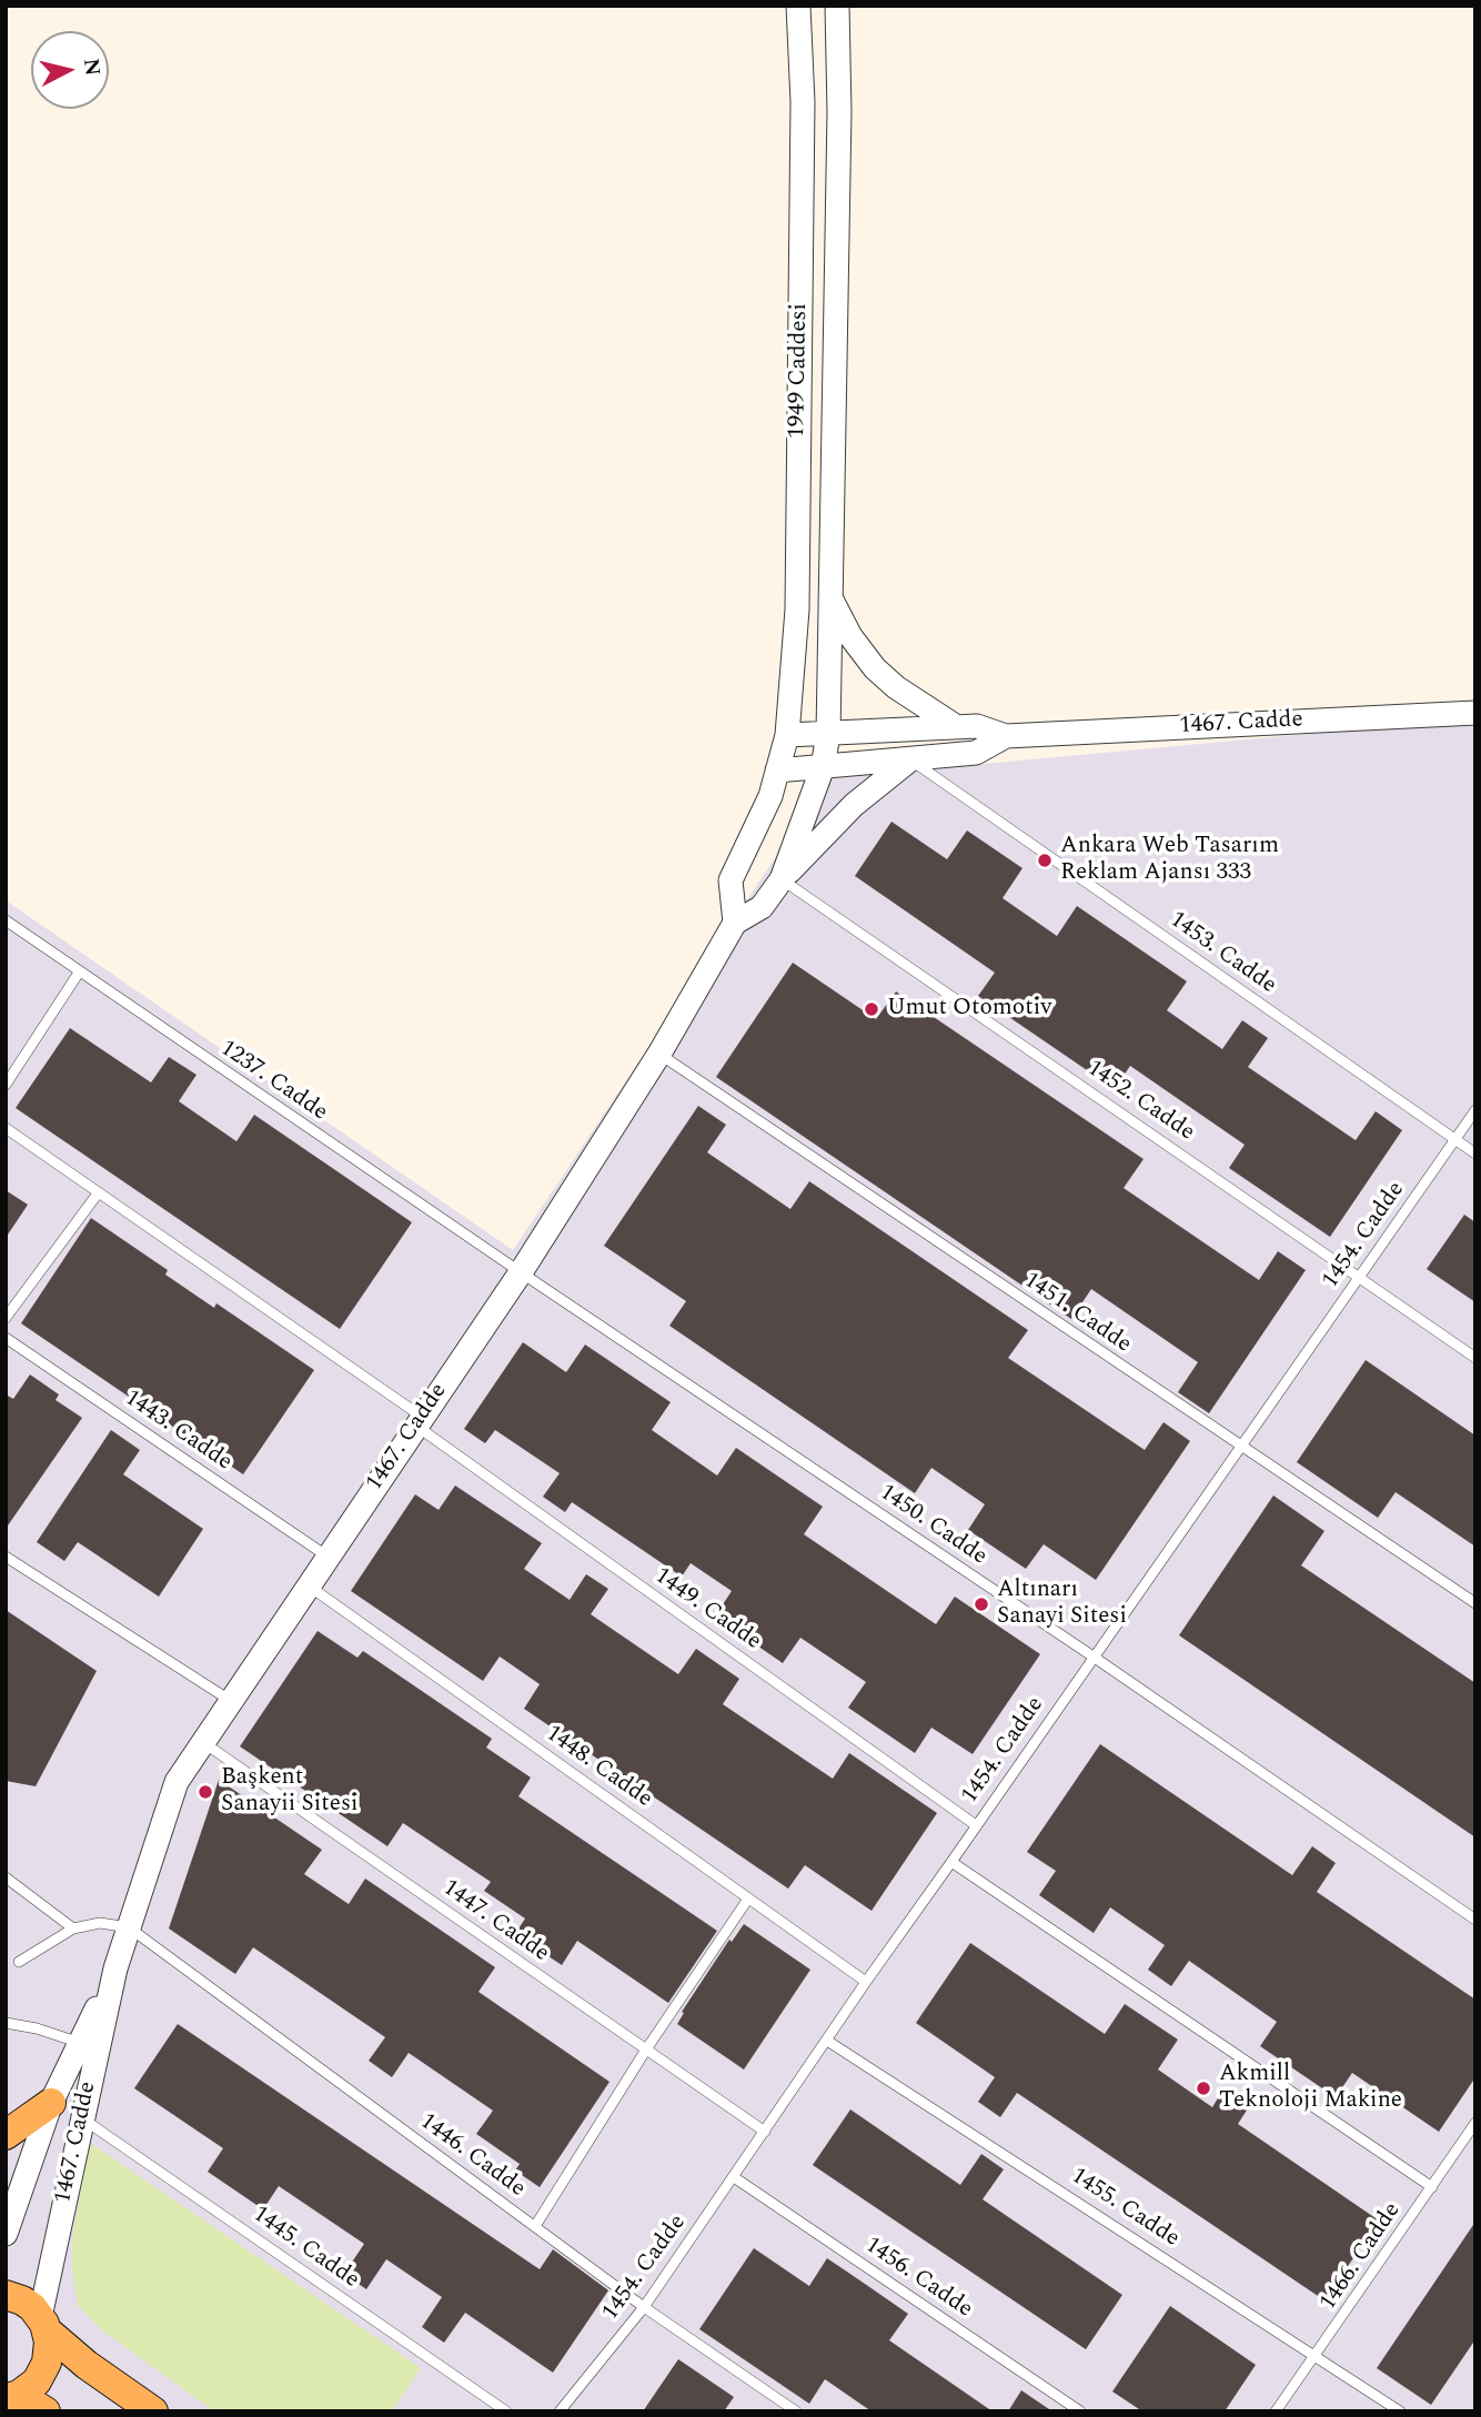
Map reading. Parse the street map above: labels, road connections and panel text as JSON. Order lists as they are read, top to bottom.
{
  "streets": {
    "main road": ["1467. Cadde"],
    "street": ["1949 Caddesi"],
    "lane": [
      "1453. Cadde",
      "1237. Cadde",
      "1452. Cadde",
      "1454. Cadde",
      "1451. Cadde",
      "1443. Cadde",
      "1450. Cadde",
      "1449. Cadde",
      "1448. Cadde",
      "1447. Cadde",
      "1446. Cadde",
      "1455. Cadde",
      "1445. Cadde",
      "1466. Cadde",
      "1456. Cadde"
    ]
  },
  "crossings": [
    ["1949 Caddesi", "1467. Cadde"],
    ["1467. Cadde", "1453. Cadde"],
    ["1467. Cadde", "1237. Cadde"],
    ["1467. Cadde", "1452. Cadde"],
    ["1467. Cadde", "1451. Cadde"],
    ["1467. Cadde", "1443. Cadde"],
    ["1467. Cadde", "1450. Cadde"],
    ["1467. Cadde", "1449. Cadde"],
    ["1467. Cadde", "1448. Cadde"],
    ["1467. Cadde", "1447. Cadde"],
    ["1467. Cadde", "1446. Cadde"],
    ["1467. Cadde", "1445. Cadde"],
    ["1453. Cadde", "1454. Cadde"],
    ["1237. Cadde", "1450. Cadde"],
    ["1452. Cadde", "1454. Cadde"],
    ["1454. Cadde", "1451. Cadde"],
    ["1454. Cadde", "1450. Cadde"],
    ["1454. Cadde", "1449. Cadde"],
    ["1454. Cadde", "1448. Cadde"],
    ["1454. Cadde", "1447. Cadde"],
    ["1454. Cadde", "1446. Cadde"],
    ["1454. Cadde", "1455. Cadde"],
    ["1454. Cadde", "1456. Cadde"],
    ["1455. Cadde", "1466. Cadde"]
  ],
  "places": [
    "Ankara Web Tasarım Reklam Ajansı 333",
    "Umut Otomotiv",
    "Altınarı Sanayi Sitesi",
    "Başkent Sanayii Sitesi",
    "Akmill Teknoloji Makine"
  ],
  "north": "right"
}
